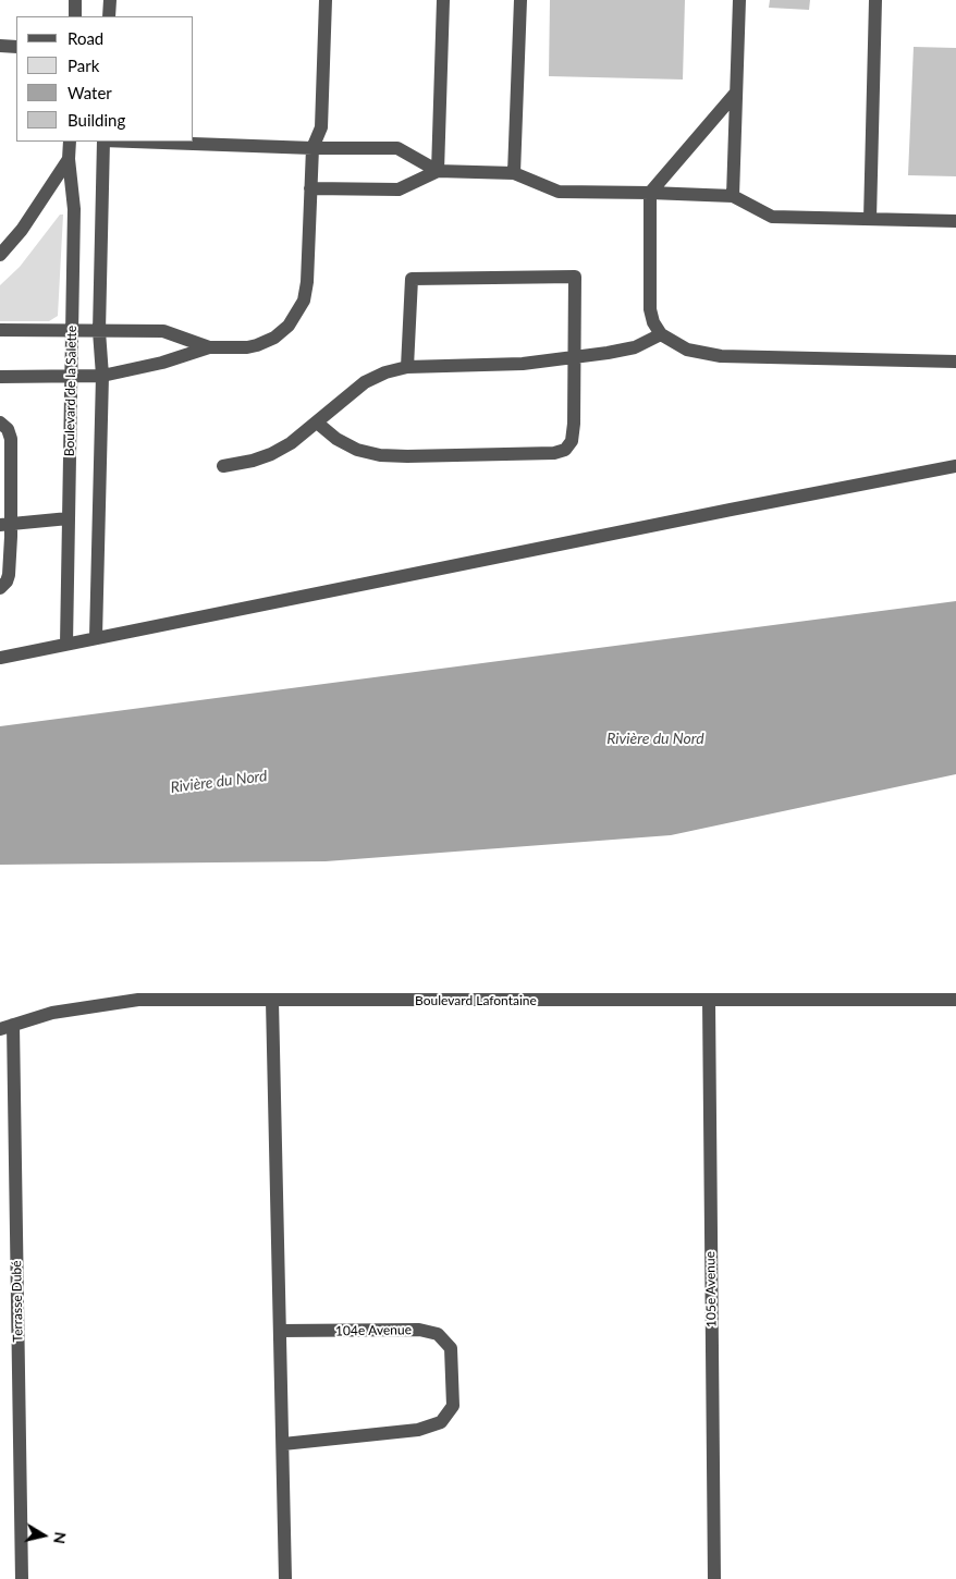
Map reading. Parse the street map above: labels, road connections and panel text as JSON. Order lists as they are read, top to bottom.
{
  "streets": {
    "street": [
      "Boulevard de la Salette",
      "Boulevard Lafontaine",
      "105e Avenue",
      "Terrasse Dubé",
      "104e Avenue"
    ]
  },
  "crossings": [
    ["Boulevard Lafontaine", "105e Avenue"],
    ["Boulevard Lafontaine", "Terrasse Dubé"]
  ],
  "water": ["Rivière du Nord"],
  "legend": [
    "Road",
    "Park",
    "Water",
    "Building"
  ],
  "north": "right"
}
